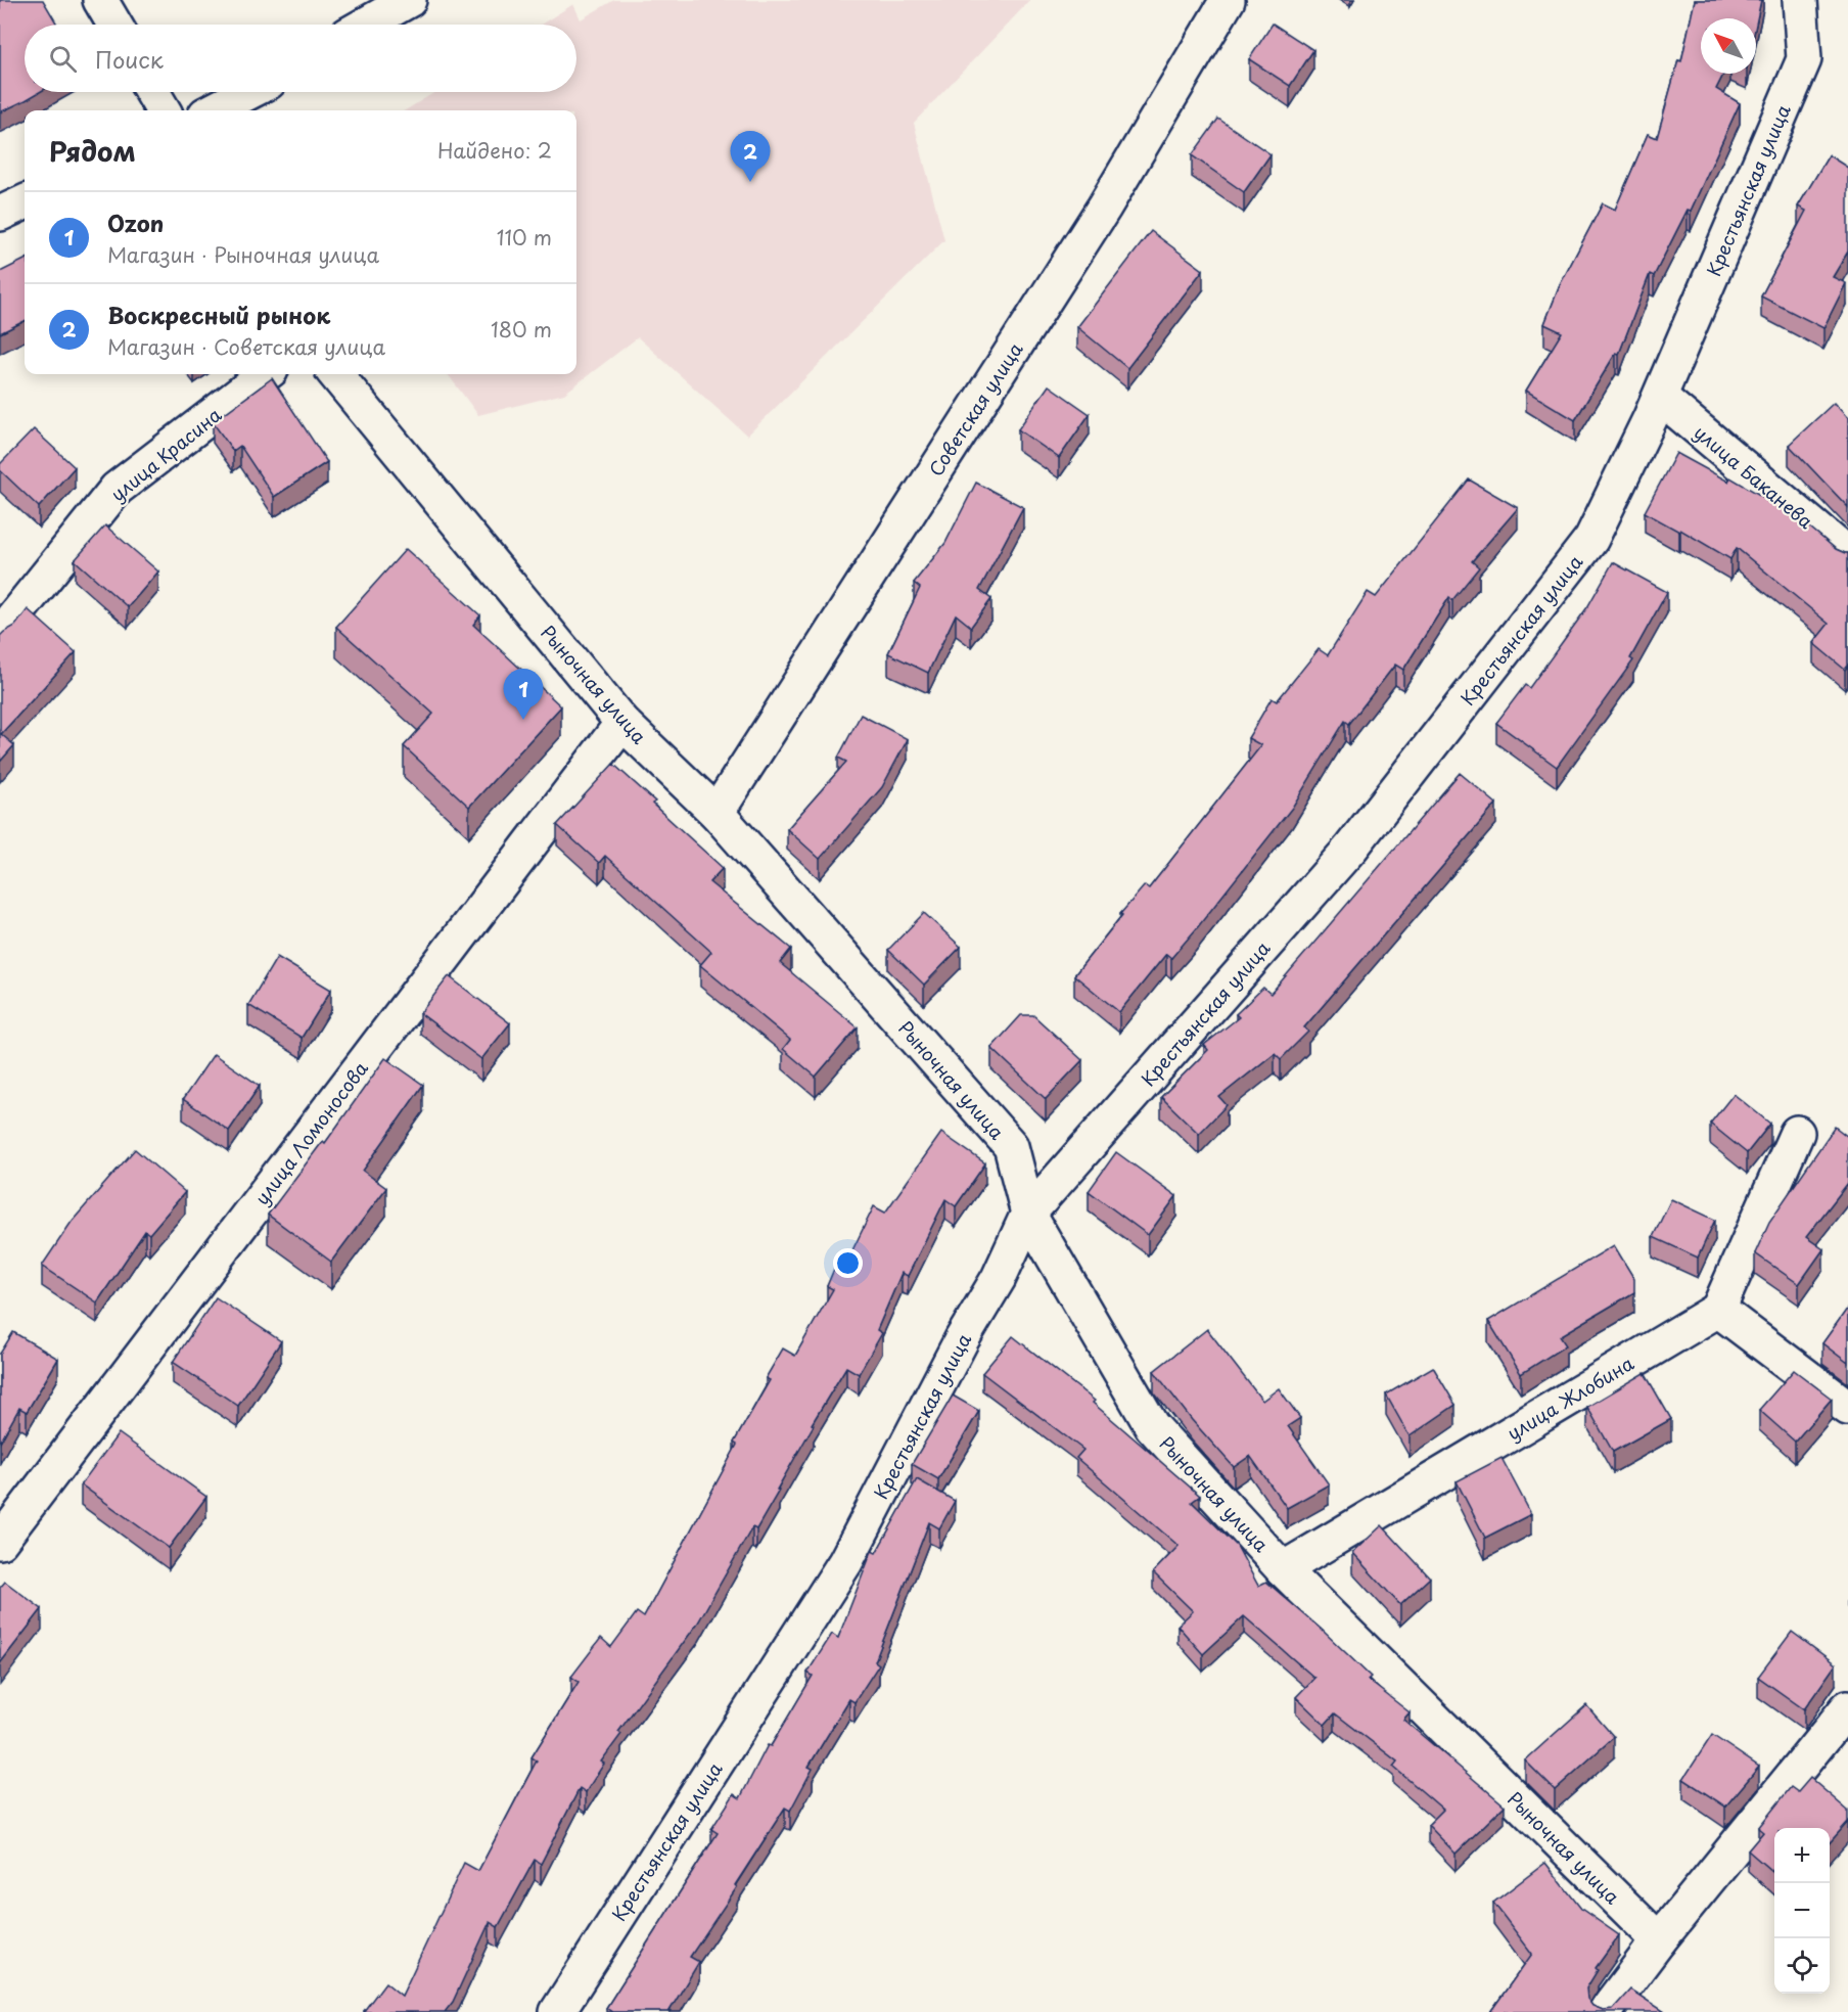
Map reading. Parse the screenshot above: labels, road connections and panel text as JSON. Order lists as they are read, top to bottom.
{
  "streets": {
    "street": [
      "Крестьянская улица",
      "Советская улица",
      "улица Красина",
      "улица Баканева",
      "Рыночная улица",
      "улица Ломоносова",
      "улица Жлобина"
    ]
  },
  "crossings": [
    ["Крестьянская улица", "улица Баканева"],
    ["Крестьянская улица", "Рыночная улица"],
    ["Советская улица", "Рыночная улица"],
    ["Рыночная улица", "улица Ломоносова"],
    ["Рыночная улица", "улица Жлобина"]
  ],
  "north": "top left",
  "page": {
    "search": "Поиск",
    "heading": ["Рядом", "Найдено: 2"],
    "pins": ["2", "1"],
    "list": [
      {
        "mark": "1",
        "name": "Ozon",
        "note": "Магазин · Рыночная улица",
        "value": "110 m"
      },
      {
        "mark": "2",
        "name": "Воскресный рынок",
        "note": "Магазин · Советская улица",
        "value": "180 m"
      }
    ],
    "map_buttons": ["+", "−"]
  }
}
